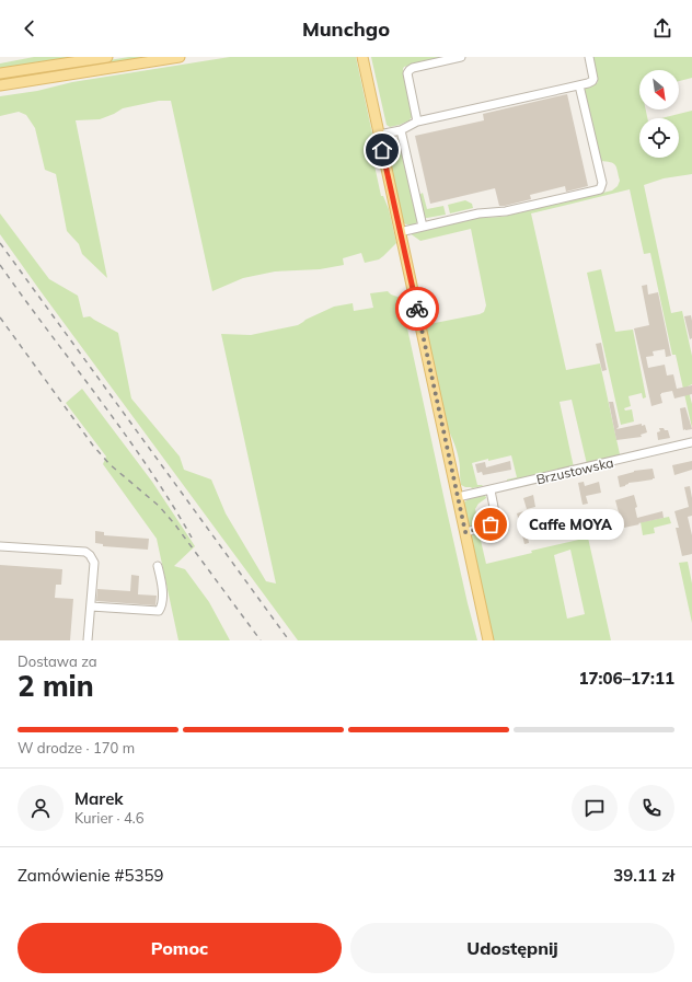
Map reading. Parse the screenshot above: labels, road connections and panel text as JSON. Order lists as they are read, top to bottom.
{
  "streets": {
    "street": ["Brzustowska"]
  },
  "places": ["Caffe MOYA"],
  "north": "bottom right",
  "page": {
    "header": "Munchgo",
    "bubble": "Caffe MOYA",
    "heading": ["2 min", "Dostawa za", "17:06–17:11"],
    "panel": [
      "Marek",
      "Kurier · 4.6",
      "Zamówienie #5359",
      "39.11 zł"
    ],
    "bar": "W drodze · 170 m",
    "buttons": ["Pomoc", "Udostępnij"]
  }
}
